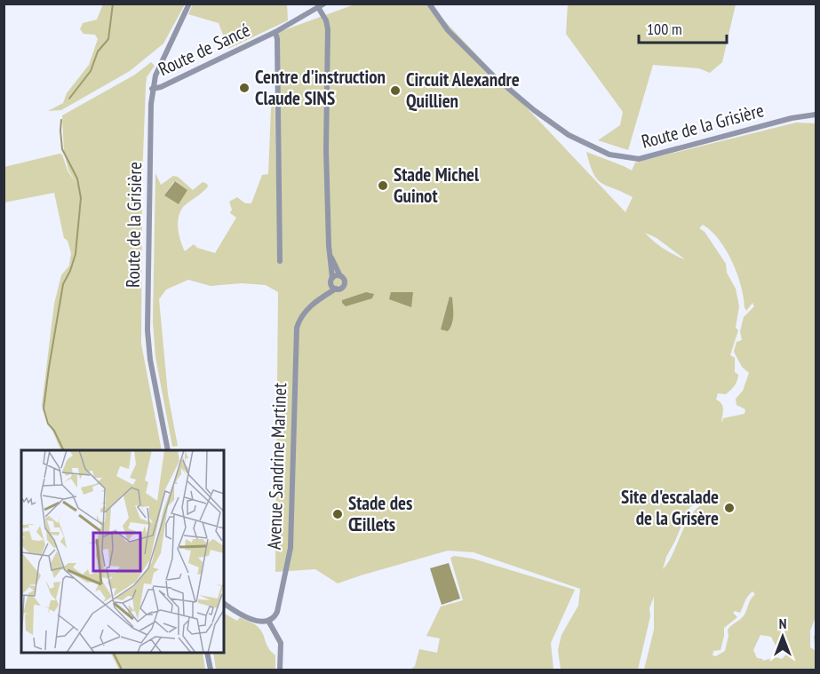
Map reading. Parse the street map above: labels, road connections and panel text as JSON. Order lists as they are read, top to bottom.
{
  "streets": {
    "street": ["Route de Sancé", "Route de la Grisière", "Avenue Sandrine Martinet"]
  },
  "crossings": [
    ["Route de Sancé", "Route de la Grisière"]
  ],
  "places": [
    "Centre d'instruction Claude SINS",
    "Circuit Alexandre Quillien",
    "Stade Michel Guinot",
    "Site d'escalade de la Grisère",
    "Stade des Œillets"
  ],
  "scale_bar": "100 m",
  "north": "top"
}
